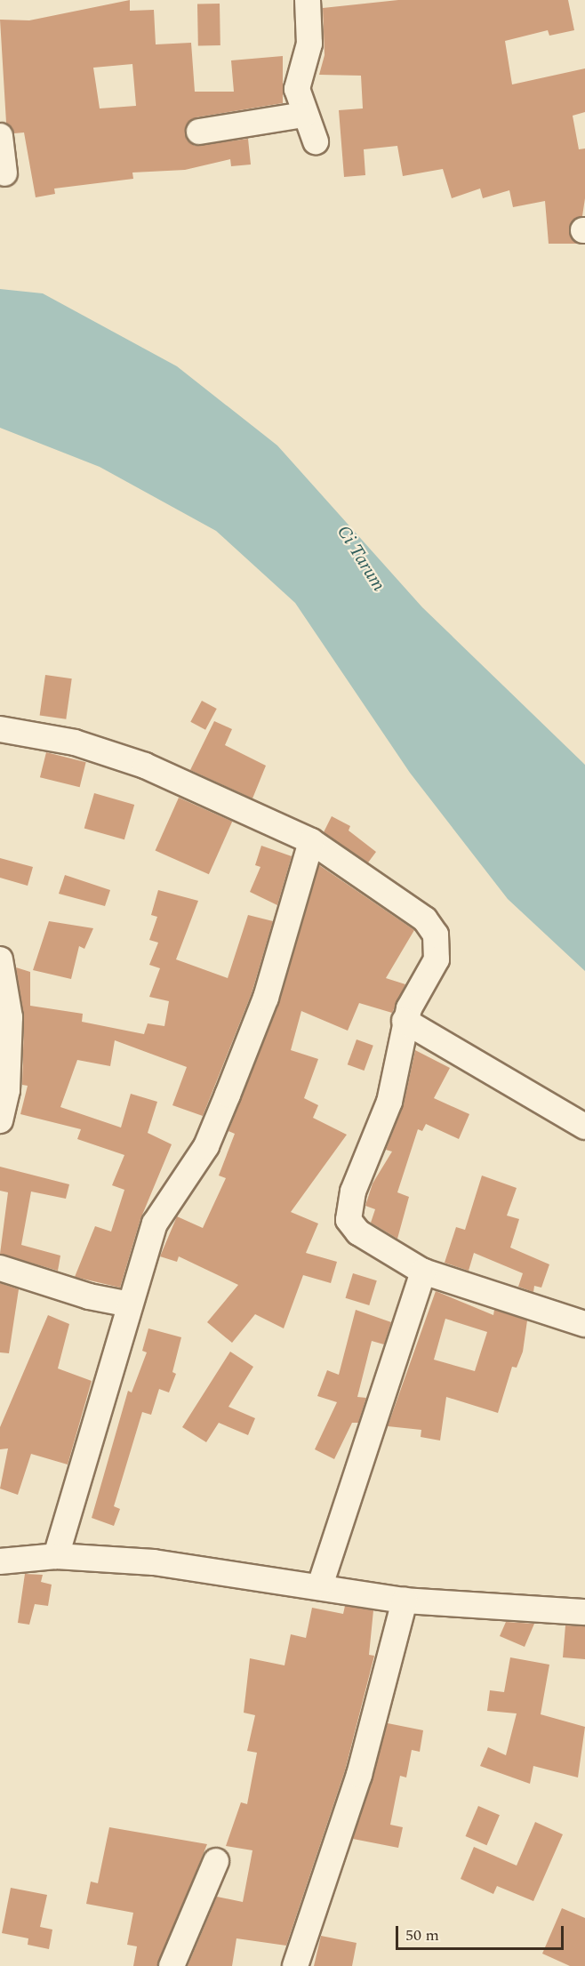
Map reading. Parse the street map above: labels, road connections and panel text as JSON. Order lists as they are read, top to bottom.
{
  "water": ["Ci Tarum"],
  "scale_bar": "50 m"
}
